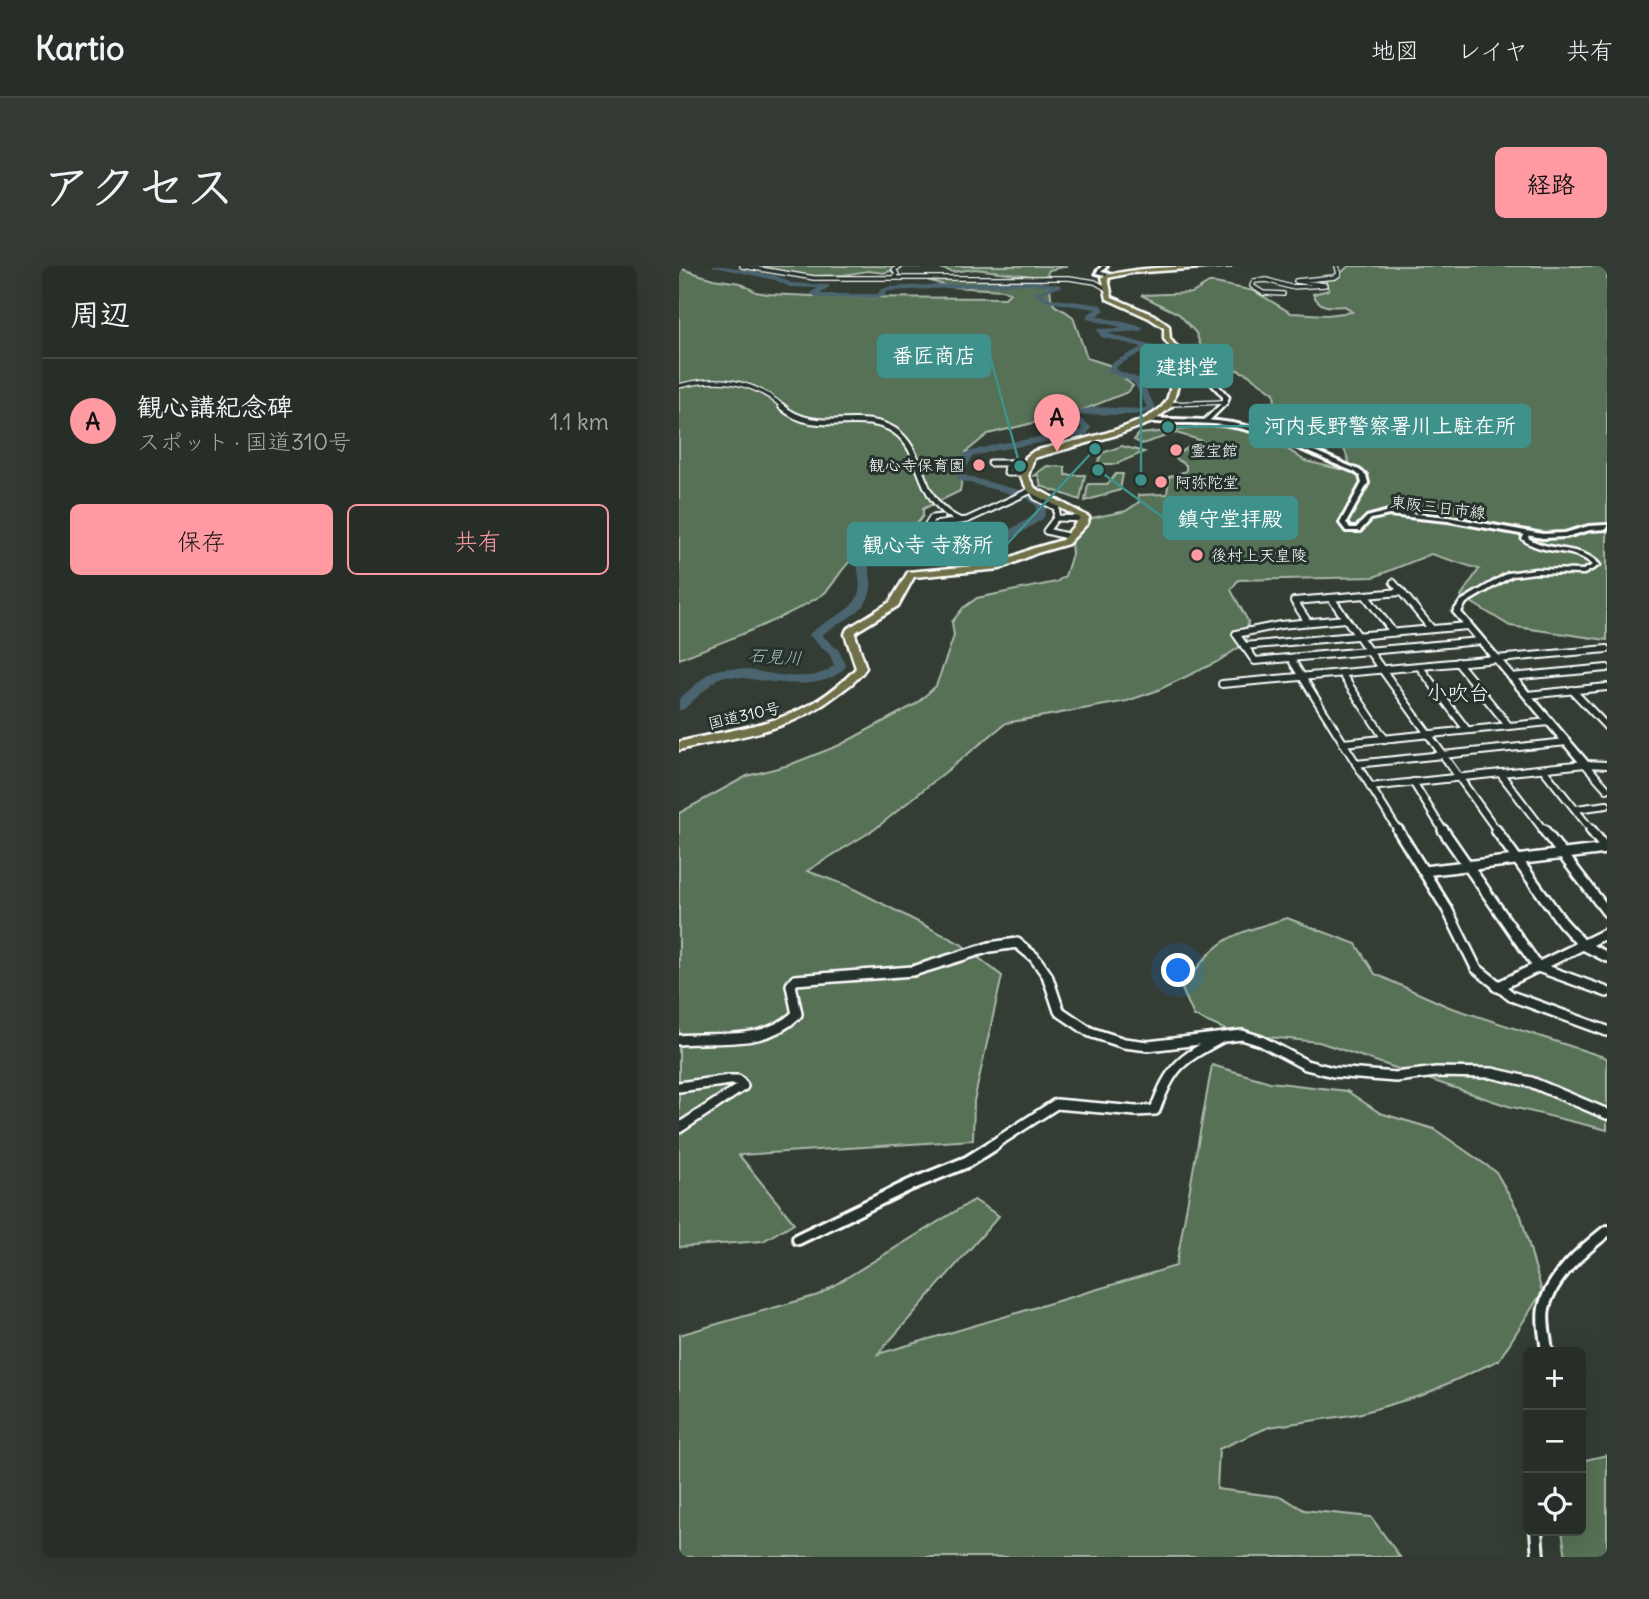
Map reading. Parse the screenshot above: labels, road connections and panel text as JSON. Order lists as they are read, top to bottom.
{
  "streets": {
    "highway": ["国道310号"],
    "main road": ["東阪三日市線"]
  },
  "districts": ["小吹台"],
  "water": ["石見川"],
  "places": [
    "河内長野警察署川上駐在所",
    "観心寺 寺務所",
    "霊宝館",
    "観心寺保育園",
    "番匠商店",
    "鎮守堂拝殿",
    "建掛堂",
    "阿弥陀堂",
    "後村上天皇陵"
  ],
  "page": {
    "header": "Kartio",
    "nav": ["地図", "レイヤ", "共有"],
    "title": "アクセス",
    "buttons": [
      "経路",
      ["保存", "共有"]
    ],
    "heading": "周辺",
    "list": [
      {
        "mark": "A",
        "name": "観心講紀念碑",
        "note": "スポット · 国道310号",
        "value": "1.1 km"
      }
    ],
    "pins": "A",
    "map_buttons": ["+", "−"]
  }
}
